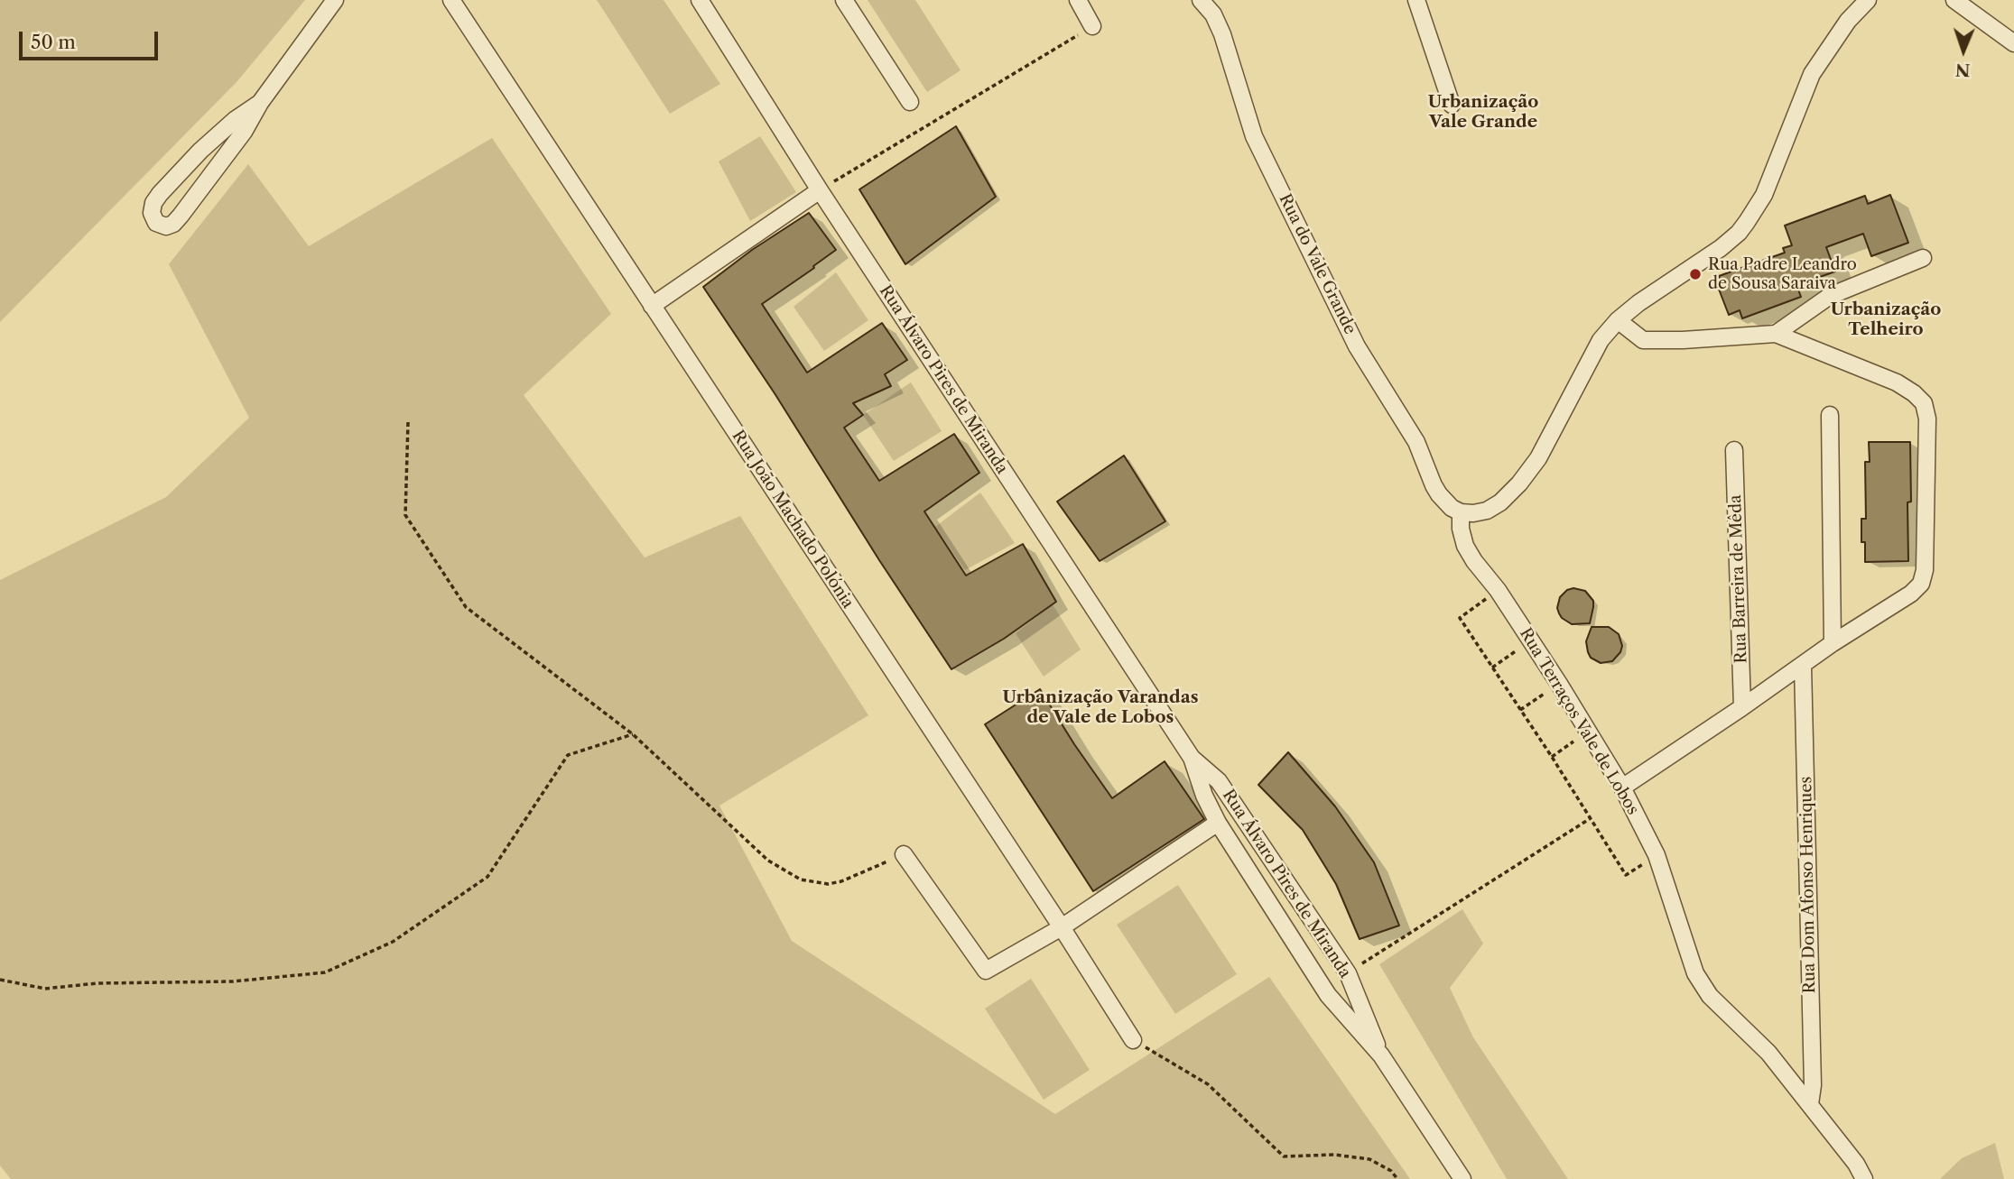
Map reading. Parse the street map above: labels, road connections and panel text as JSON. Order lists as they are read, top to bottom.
{
  "streets": {
    "street": [
      "Rua do Vale Grande",
      "Rua Álvaro Pires de Miranda",
      "Rua João Machado Polónia",
      "Rua Barreira de Mêda",
      "Rua Terraços Vale de Lobos",
      "Rua Dom Afonso Henriques"
    ]
  },
  "crossings": [
    ["Rua do Vale Grande", "Rua Terraços Vale de Lobos"],
    ["Rua Terraços Vale de Lobos", "Rua Dom Afonso Henriques"]
  ],
  "districts": ["Urbanização Vale Grande", "Urbanização Telheiro", "Urbanização Varandas de Vale de Lobos"],
  "places": ["Rua Padre Leandro de Sousa Saraiva"],
  "scale_bar": "50 m",
  "north": "bottom"
}
